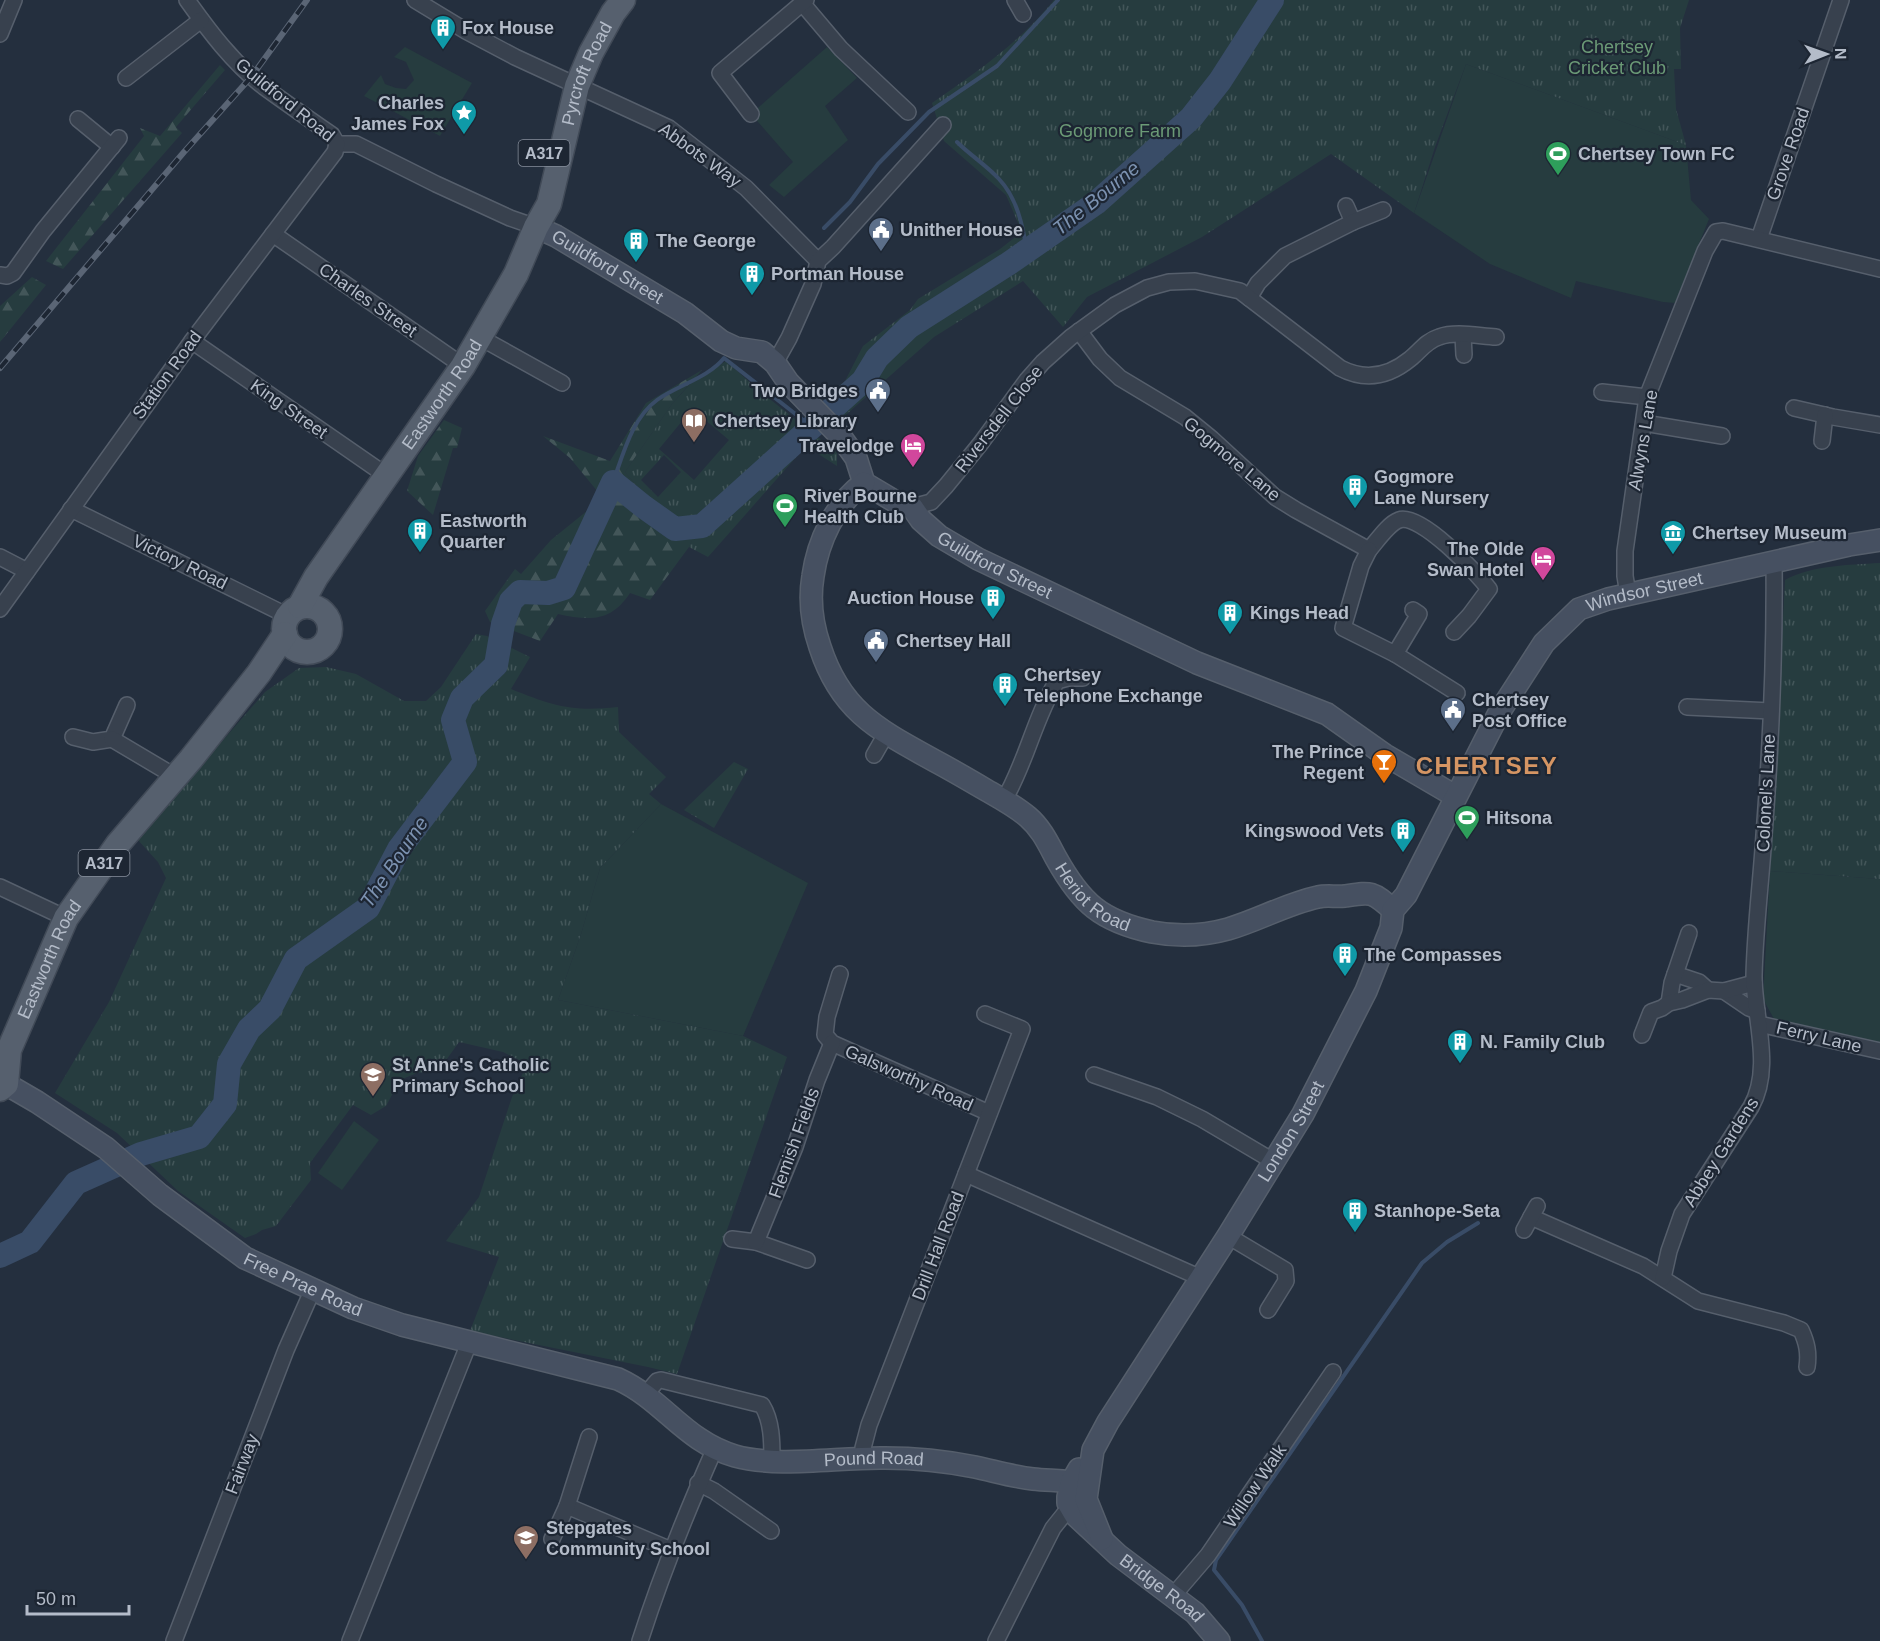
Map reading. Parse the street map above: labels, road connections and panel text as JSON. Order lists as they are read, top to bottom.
{
  "streets": {
    "main road": [
      "Pyrcroft Road",
      "A317",
      "Guildford Street",
      "Eastworth Road",
      "Windsor Street",
      "Heriot Road",
      "London Street",
      "Free Prae Road",
      "Pound Road",
      "Bridge Road"
    ],
    "street": [
      "Guildford Road",
      "Grove Road",
      "Abbots Way",
      "Charles Street",
      "Station Road",
      "King Street",
      "Riversdell Close",
      "Alwyns Lane",
      "Gogmore Lane",
      "Victory Road",
      "Colonel's Lane",
      "Ferry Lane",
      "Galsworthy Road",
      "Flemish Fields",
      "Abbey Gardens",
      "Drill Hall Road",
      "Fairway",
      "Willow Walk"
    ]
  },
  "crossings": [
    ["Pyrcroft Road", "Guildford Road"],
    ["Pyrcroft Road", "Abbots Way"],
    ["Pyrcroft Road", "Guildford Street"],
    ["Pyrcroft Road", "Eastworth Road"],
    ["Guildford Road", "Guildford Street"],
    ["Guildford Road", "Station Road"],
    ["Guildford Road", "Eastworth Road"],
    ["A317", "Eastworth Road"],
    ["A317", "Victory Road"],
    ["Grove Road", "Alwyns Lane"],
    ["Guildford Street", "Eastworth Road"],
    ["Guildford Street", "Riversdell Close"],
    ["Guildford Street", "Windsor Street"],
    ["Guildford Street", "Heriot Road"],
    ["Guildford Street", "London Street"],
    ["Charles Street", "Station Road"],
    ["Charles Street", "Eastworth Road"],
    ["Station Road", "King Street"],
    ["Station Road", "Victory Road"],
    ["Eastworth Road", "King Street"],
    ["Eastworth Road", "Victory Road"],
    ["Eastworth Road", "Free Prae Road"],
    ["Riversdell Close", "Gogmore Lane"],
    ["Alwyns Lane", "Windsor Street"],
    ["Windsor Street", "Colonel's Lane"],
    ["Windsor Street", "London Street"],
    ["Colonel's Lane", "Ferry Lane"],
    ["Colonel's Lane", "Abbey Gardens"],
    ["Heriot Road", "London Street"],
    ["Ferry Lane", "Abbey Gardens"],
    ["Galsworthy Road", "Flemish Fields"],
    ["Galsworthy Road", "Drill Hall Road"],
    ["London Street", "Drill Hall Road"],
    ["London Street", "Pound Road"],
    ["London Street", "Bridge Road"],
    ["Drill Hall Road", "Pound Road"],
    ["Free Prae Road", "Pound Road"],
    ["Free Prae Road", "Fairway"],
    ["Pound Road", "Bridge Road"],
    ["Willow Walk", "Bridge Road"]
  ],
  "districts": ["CHERTSEY"],
  "water": ["The Bourne"],
  "parks": ["Chertsey Cricket Club", "Gogmore Farm"],
  "places": {
    "building": [
      "Fox House",
      "The George",
      "Portman House",
      "Gogmore Lane Nursery",
      "Eastworth Quarter",
      "Auction House",
      "Kings Head",
      "Chertsey Telephone Exchange",
      "Kingswood Vets",
      "The Compasses",
      "N. Family Club",
      "Stanhope-Seta"
    ],
    "place": ["Charles James Fox"],
    "sports": ["Chertsey Town FC", "River Bourne Health Club", "Hitsona"],
    "public building": [
      "Unither House",
      "Two Bridges",
      "Chertsey Hall",
      "Chertsey Post Office"
    ],
    "library": ["Chertsey Library"],
    "hotel": ["Travelodge", "The Olde Swan Hotel"],
    "museum": ["Chertsey Museum"],
    "bar": ["The Prince Regent"],
    "school or university": ["St Anne's Catholic Primary School", "Stepgates Community School"]
  },
  "scale_bar": "50 m",
  "north": "right"
}
